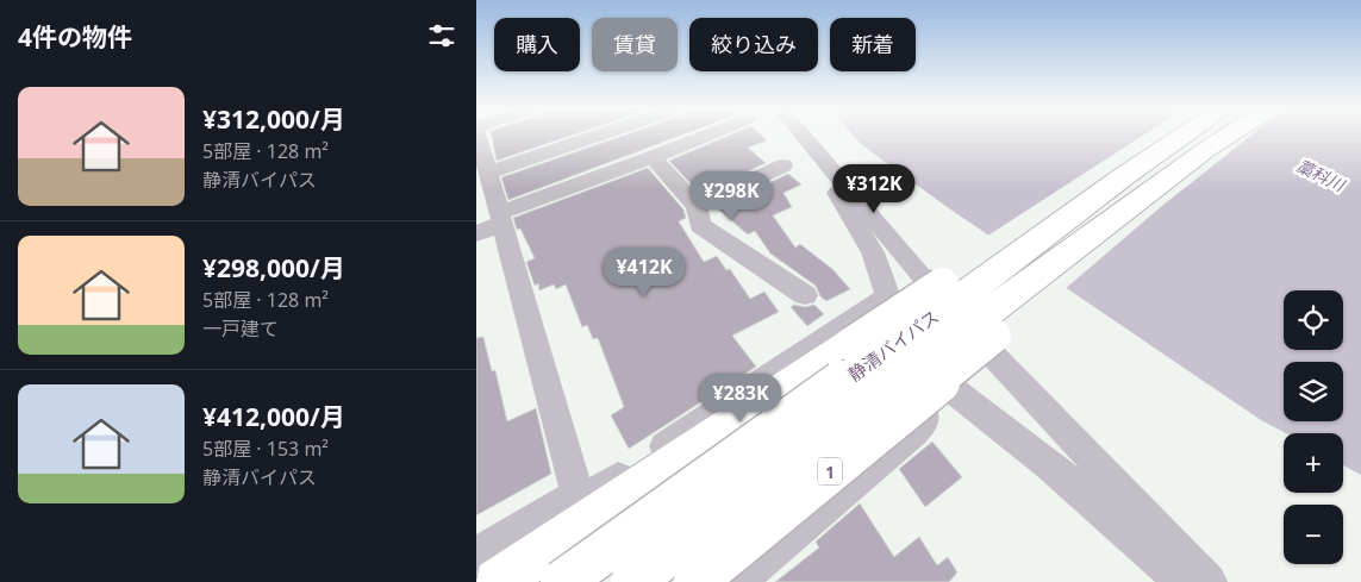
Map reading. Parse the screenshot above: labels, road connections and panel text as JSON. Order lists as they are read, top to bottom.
{
  "streets": {
    "highway": ["静清バイパス", "1"]
  },
  "crossings": [
    ["静清バイパス", "1"]
  ],
  "water": ["藁科川"],
  "page": {
    "heading": "4件の物件",
    "chip": [
      "購入",
      "賃貸",
      "絞り込み",
      "新着"
    ],
    "list": [
      {
        "name": "¥312,000/月",
        "note": "5部屋 · 128 m² · 静清バイパス"
      },
      {
        "name": "¥298,000/月",
        "note": "5部屋 · 128 m² · 一戸建て"
      },
      {
        "name": "¥412,000/月",
        "note": "5部屋 · 153 m² · 静清バイパス"
      }
    ],
    "price": [
      "¥312K",
      "¥298K",
      "¥412K",
      "¥283K"
    ],
    "map_buttons": ["+", "−"]
  }
}
